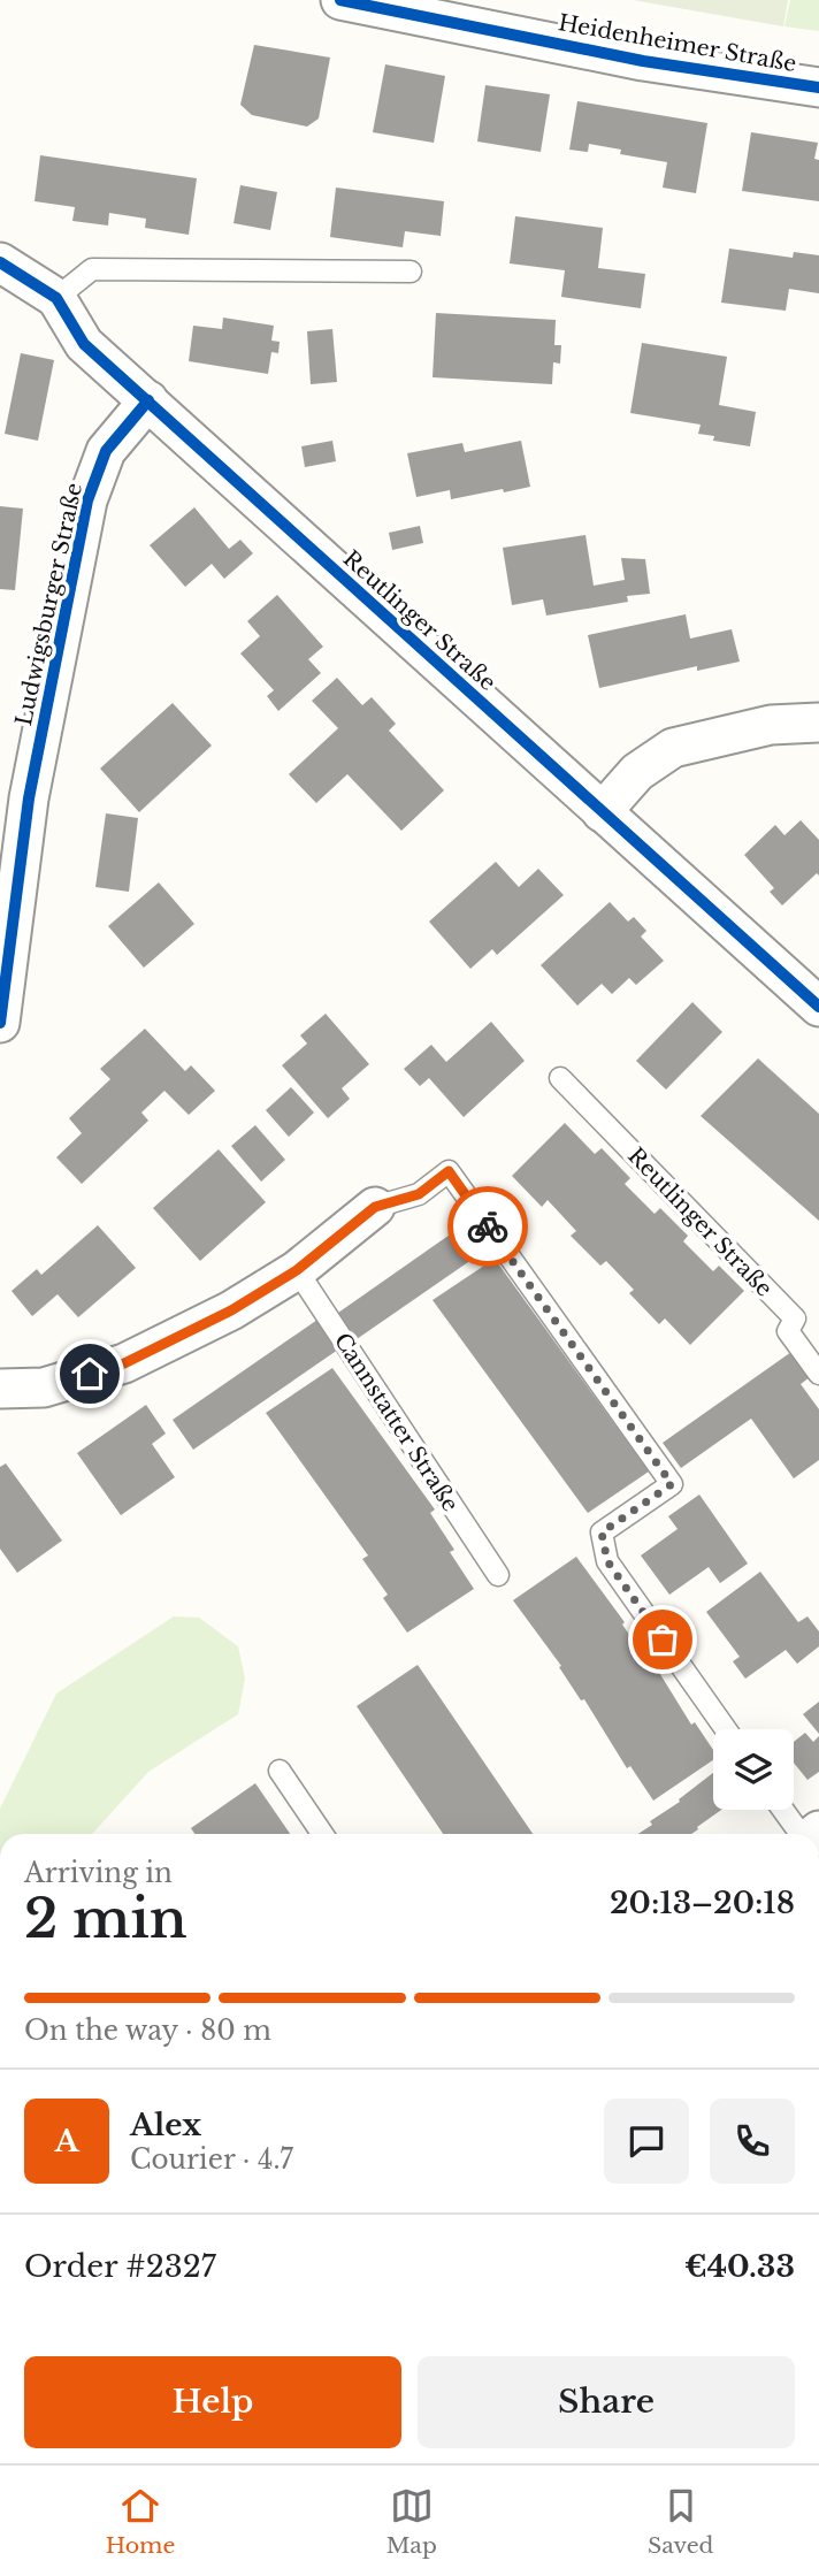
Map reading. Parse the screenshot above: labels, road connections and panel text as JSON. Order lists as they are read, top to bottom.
{
  "streets": {
    "street": ["Heidenheimer Straße", "Ludwigsburger Straße", "Reutlinger Straße"],
    "lane": ["Cannstatter Straße"]
  },
  "crossings": [
    ["Ludwigsburger Straße", "Reutlinger Straße"]
  ],
  "page": {
    "heading": ["2 min", "Arriving in", "20:13–20:18"],
    "panel": [
      "Alex",
      "Courier · 4.7",
      "Order #2327",
      "€40.33"
    ],
    "bar": "On the way · 80 m",
    "round": "A",
    "buttons": ["Help", "Share"],
    "tabs": ["Home", "Map", "Saved"]
  }
}
